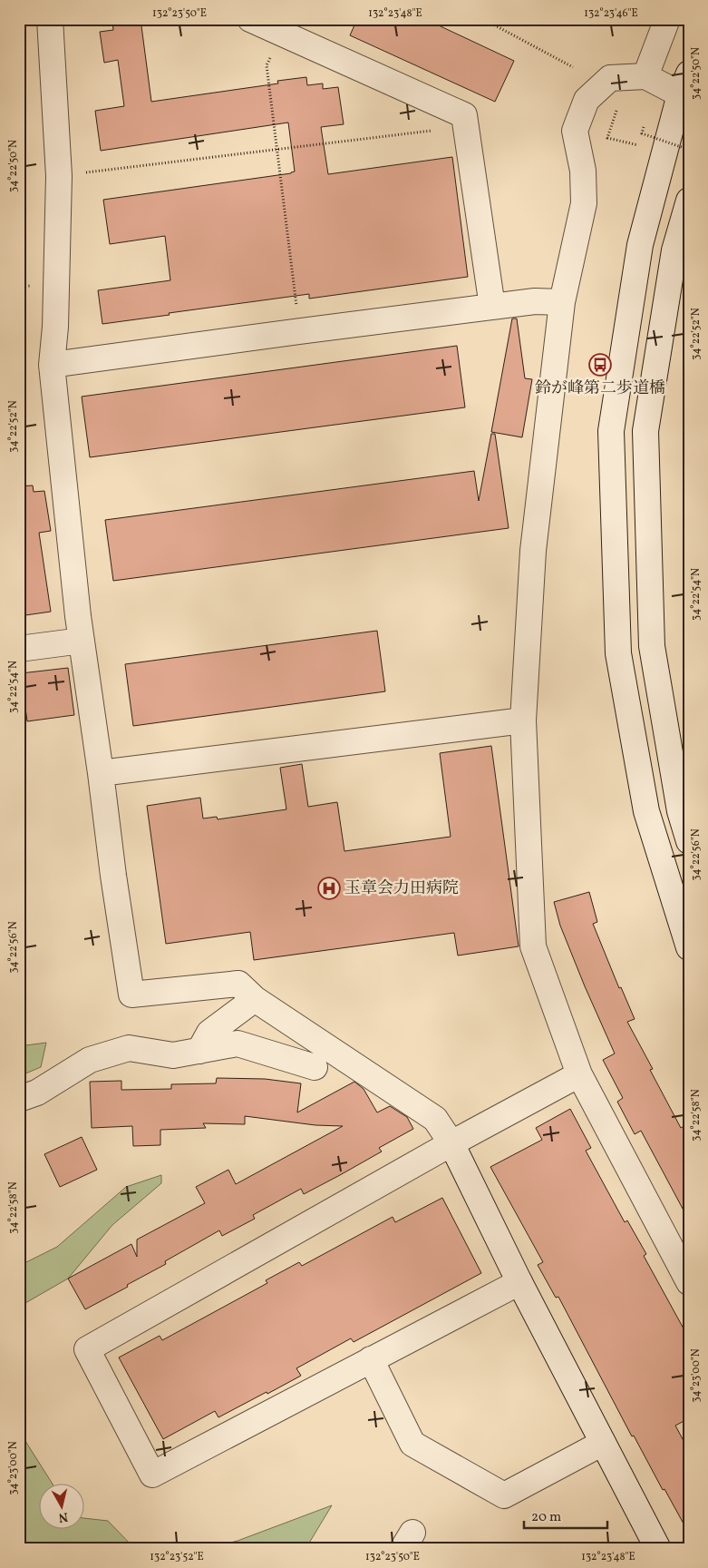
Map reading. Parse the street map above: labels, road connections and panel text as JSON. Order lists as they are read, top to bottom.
{
  "places": {
    "bus stop": ["鈴が峰第二歩道橋"],
    "hospital": ["玉章会力田病院"]
  },
  "scale_bar": "20 m",
  "north": "bottom",
  "coordinates": [
    "132°23'50\"E",
    "132°23'48\"E",
    "132°23'46\"E",
    "34°22'50\"N",
    "34°22'52\"N",
    "34°22'54\"N",
    "34°22'56\"N",
    "34°22'58\"N",
    "34°23'00\"N",
    "132°23'52\"E"
  ]
}
